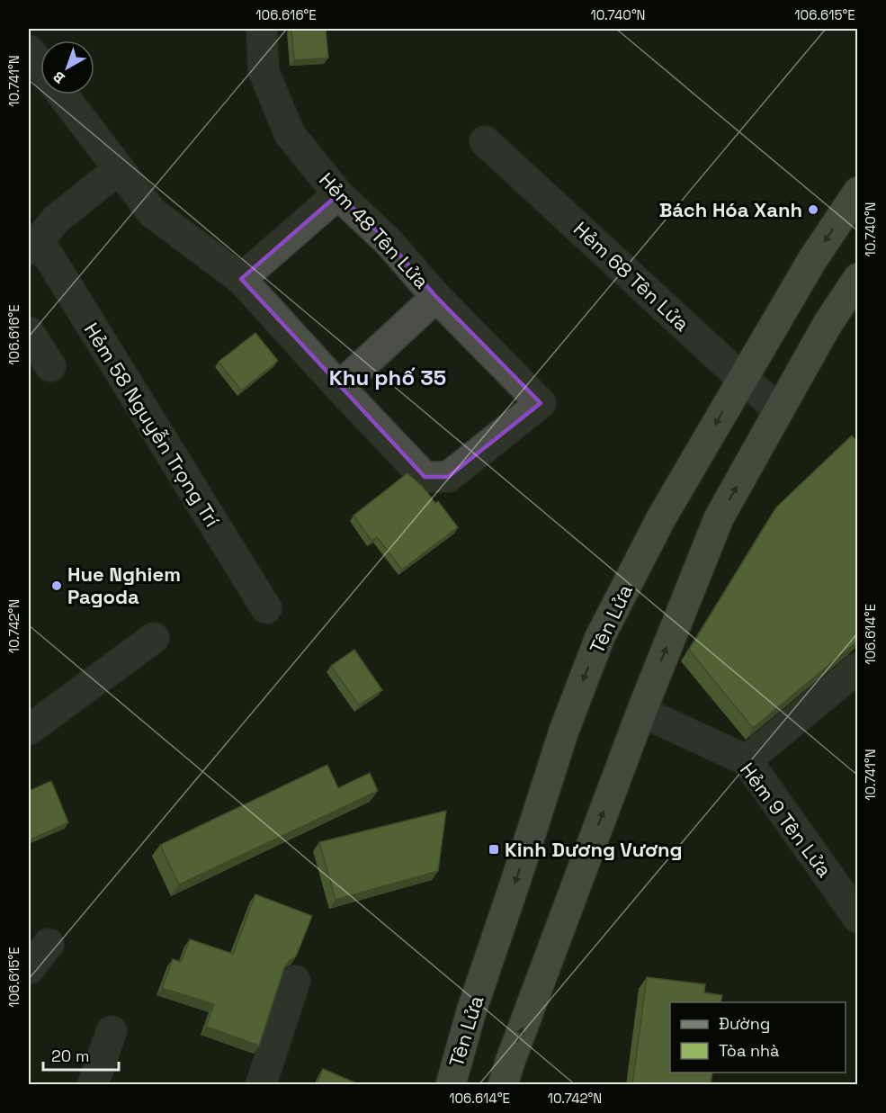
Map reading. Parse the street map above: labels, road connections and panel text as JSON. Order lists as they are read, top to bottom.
{
  "streets": {
    "main road": ["Tên Lửa"],
    "street": [
      "Hẻm 48 Tên Lửa",
      "Hẻm 68 Tên Lửa",
      "Hẻm 58 Nguyễn Trọng Trí",
      "Hẻm 9 Tên Lửa"
    ]
  },
  "crossings": [
    ["Hẻm 68 Tên Lửa", "Tên Lửa"]
  ],
  "districts": ["Khu phố 35"],
  "places": {
    "other": ["Bách Hóa Xanh", "Hue Nghiem Pagoda"],
    "transit": ["Kinh Dương Vương"]
  },
  "legend": ["Đường", "Tòa nhà"],
  "scale_bar": "20 m",
  "north": "bottom left",
  "coordinates": [
    "106.616°E",
    "10.740°N",
    "106.615°E",
    "10.741°N",
    "10.742°N",
    "106.614°E"
  ]
}
